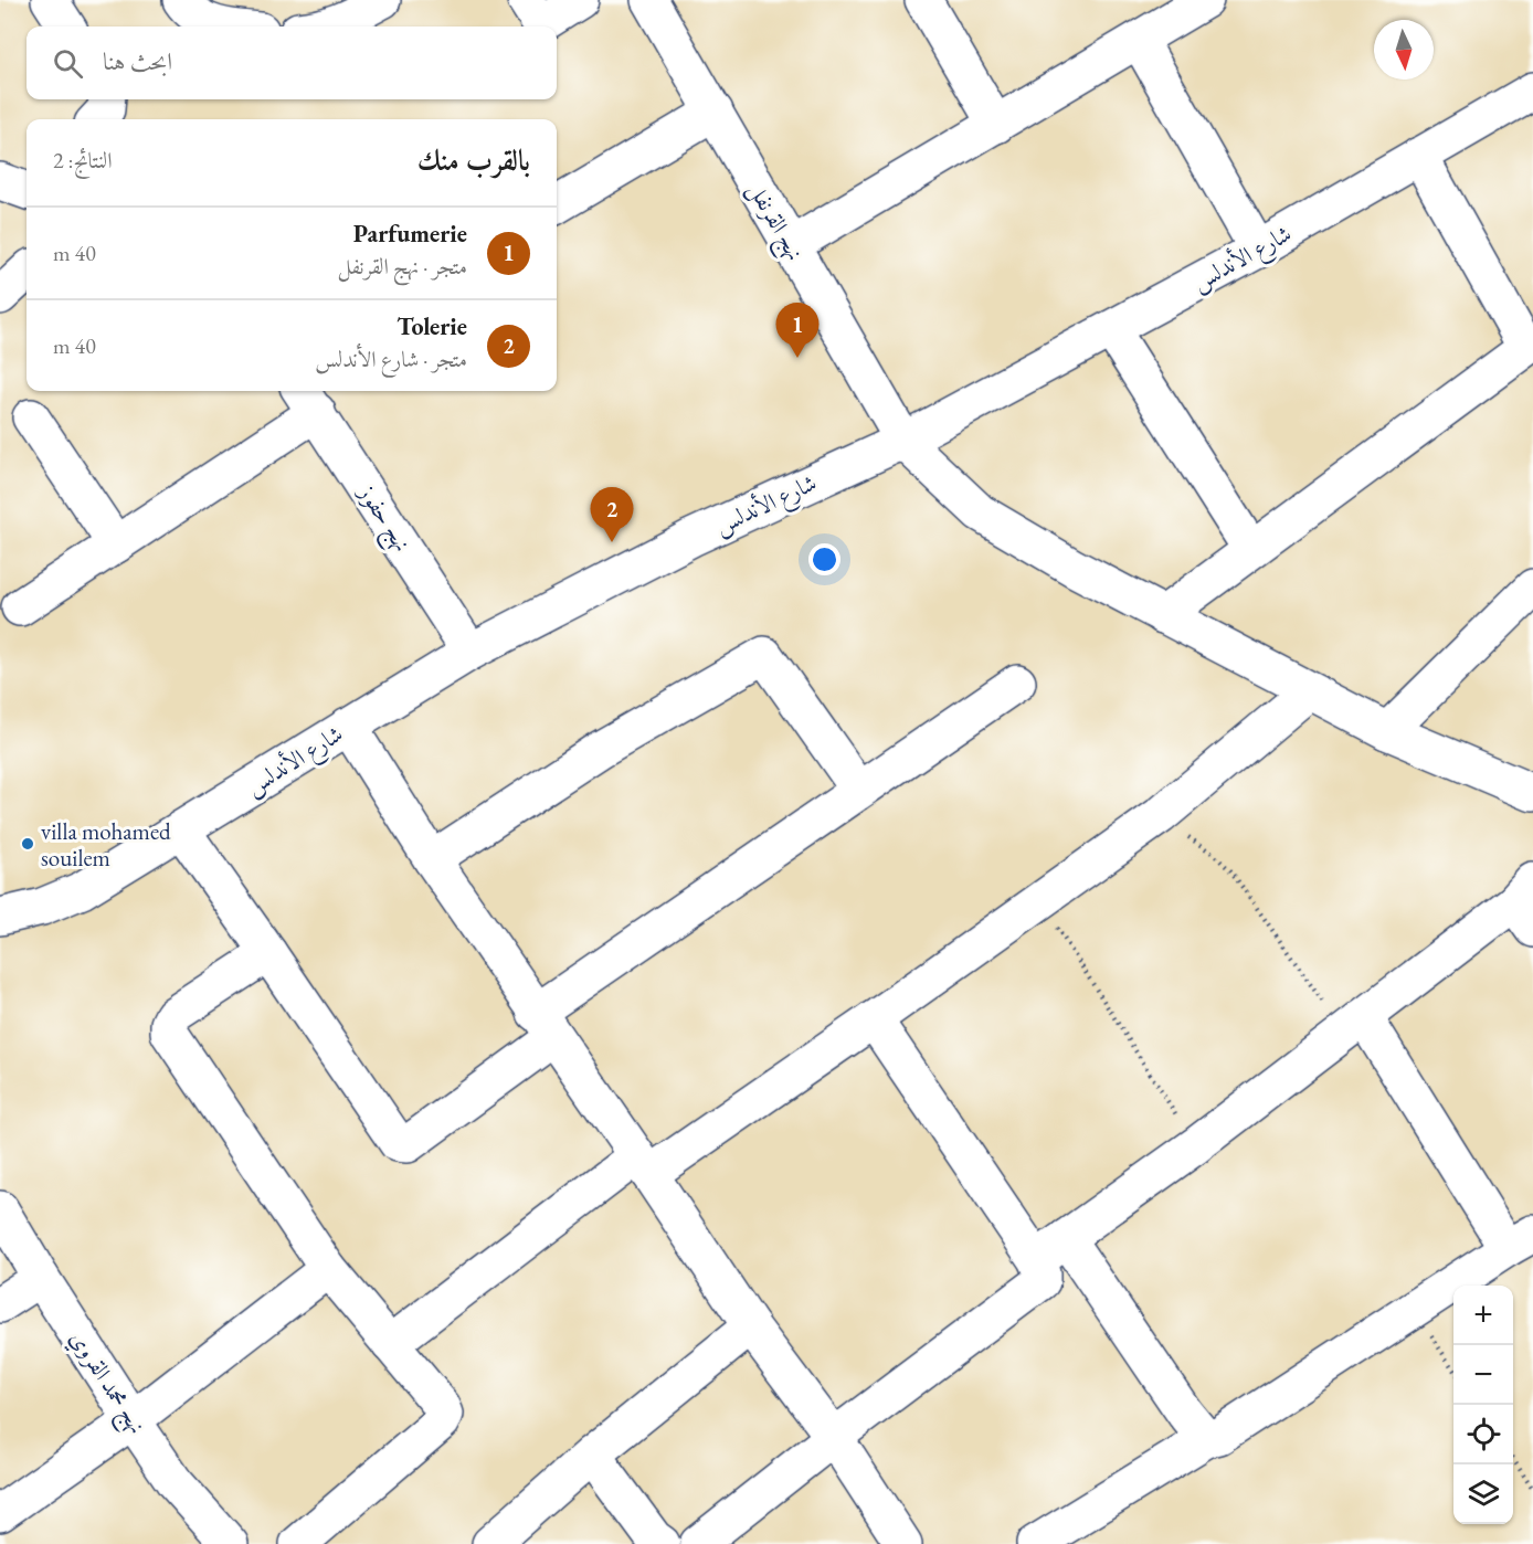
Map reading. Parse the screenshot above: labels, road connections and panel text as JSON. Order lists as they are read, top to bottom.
{
  "streets": {
    "street": [
      "نهج القرنفل",
      "شارع الأندلس",
      "نهج حفوز",
      "نهج محمد القروي"
    ]
  },
  "crossings": [
    ["نهج القرنفل", "شارع الأندلس"],
    ["شارع الأندلس", "نهج حفوز"]
  ],
  "places": ["villa mohamed souilem"],
  "north": "bottom",
  "page": {
    "search": "ابحث هنا",
    "heading": ["بالقرب منك", "النتائج: 2"],
    "list": [
      {
        "mark": "1",
        "name": "Parfumerie",
        "note": "متجر · نهج القرنفل",
        "value": "40 m"
      },
      {
        "mark": "2",
        "name": "Tolerie",
        "note": "متجر · شارع الأندلس",
        "value": "40 m"
      }
    ],
    "pins": ["1", "2"],
    "map_buttons": ["+", "−"]
  }
}
